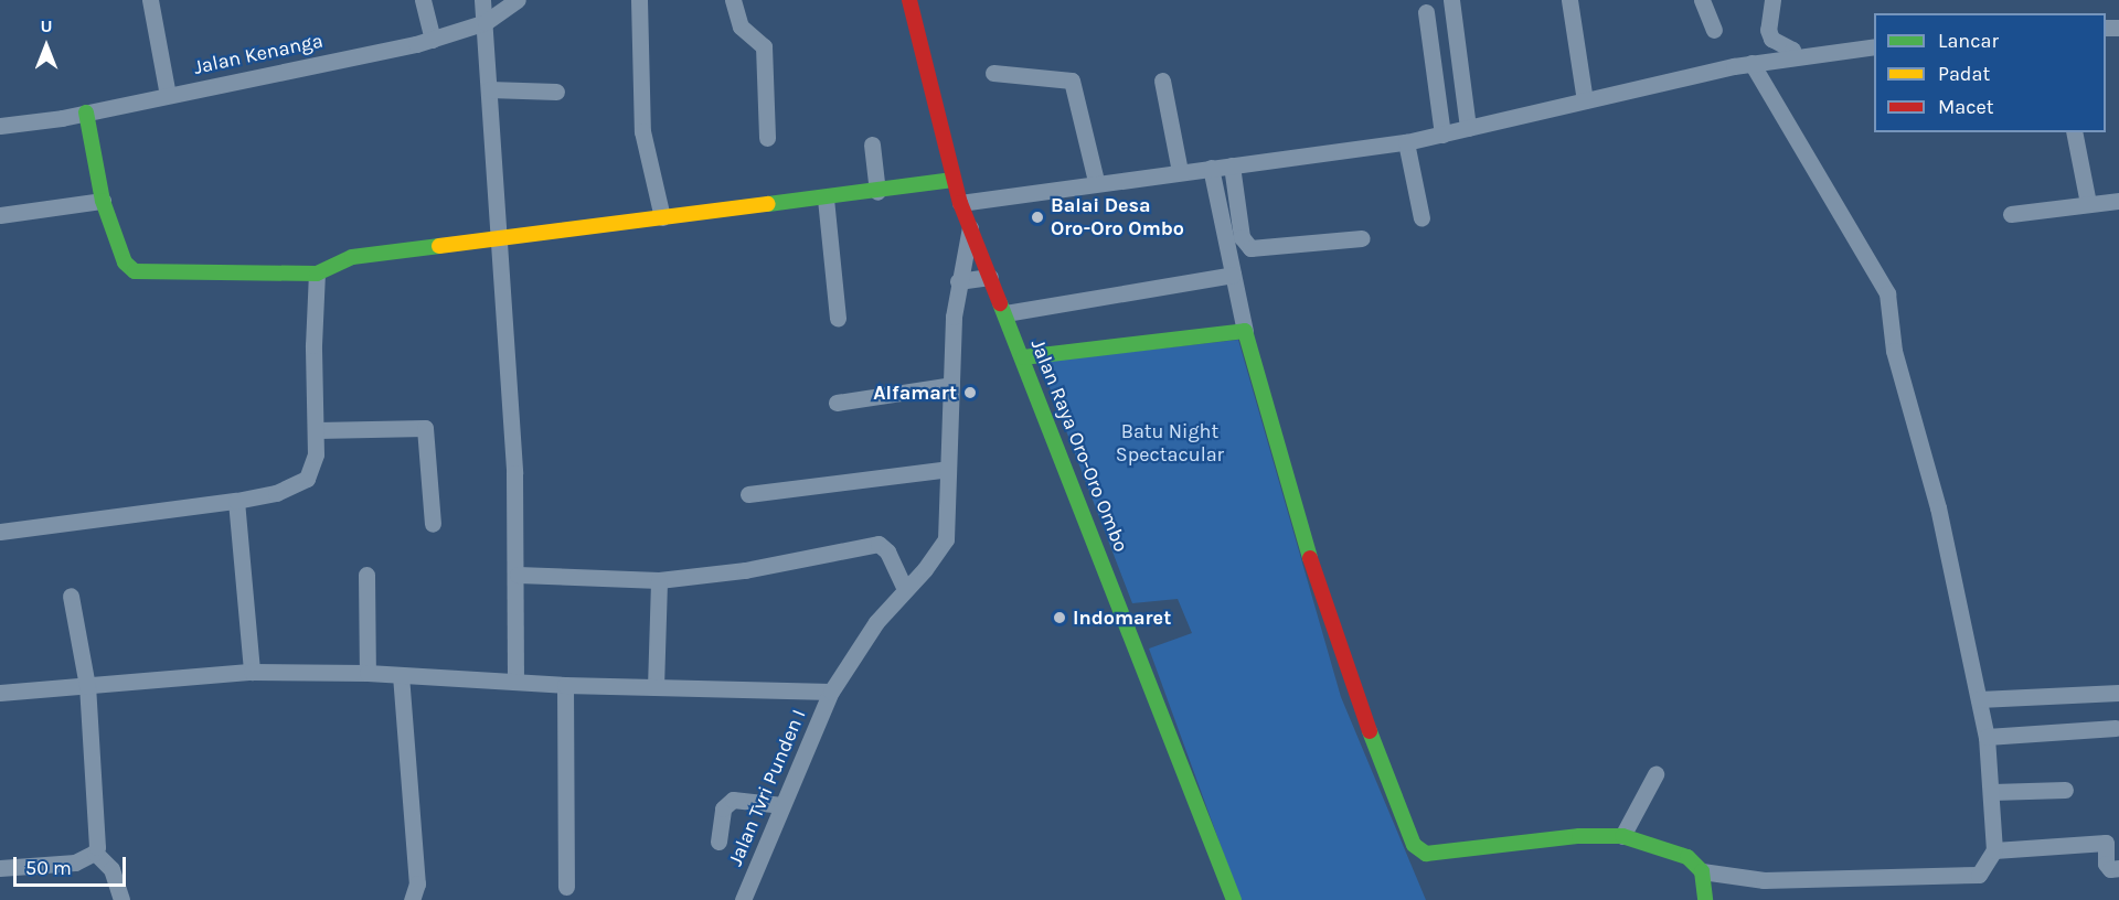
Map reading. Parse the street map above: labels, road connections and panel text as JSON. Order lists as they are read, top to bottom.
{
  "streets": {
    "street": ["Jalan Kenanga", "Jalan Raya Oro-Oro Ombo", "Jalan Tvri Punden I"]
  },
  "crossings": [
    ["Jalan Raya Oro-Oro Ombo", "Jalan Tvri Punden I"]
  ],
  "parks": ["Batu Night Spectacular"],
  "places": ["Balai Desa Oro-Oro Ombo", "Alfamart", "Indomaret"],
  "legend": ["Lancar", "Padat", "Macet"],
  "scale_bar": "50 m",
  "north": "top"
}
